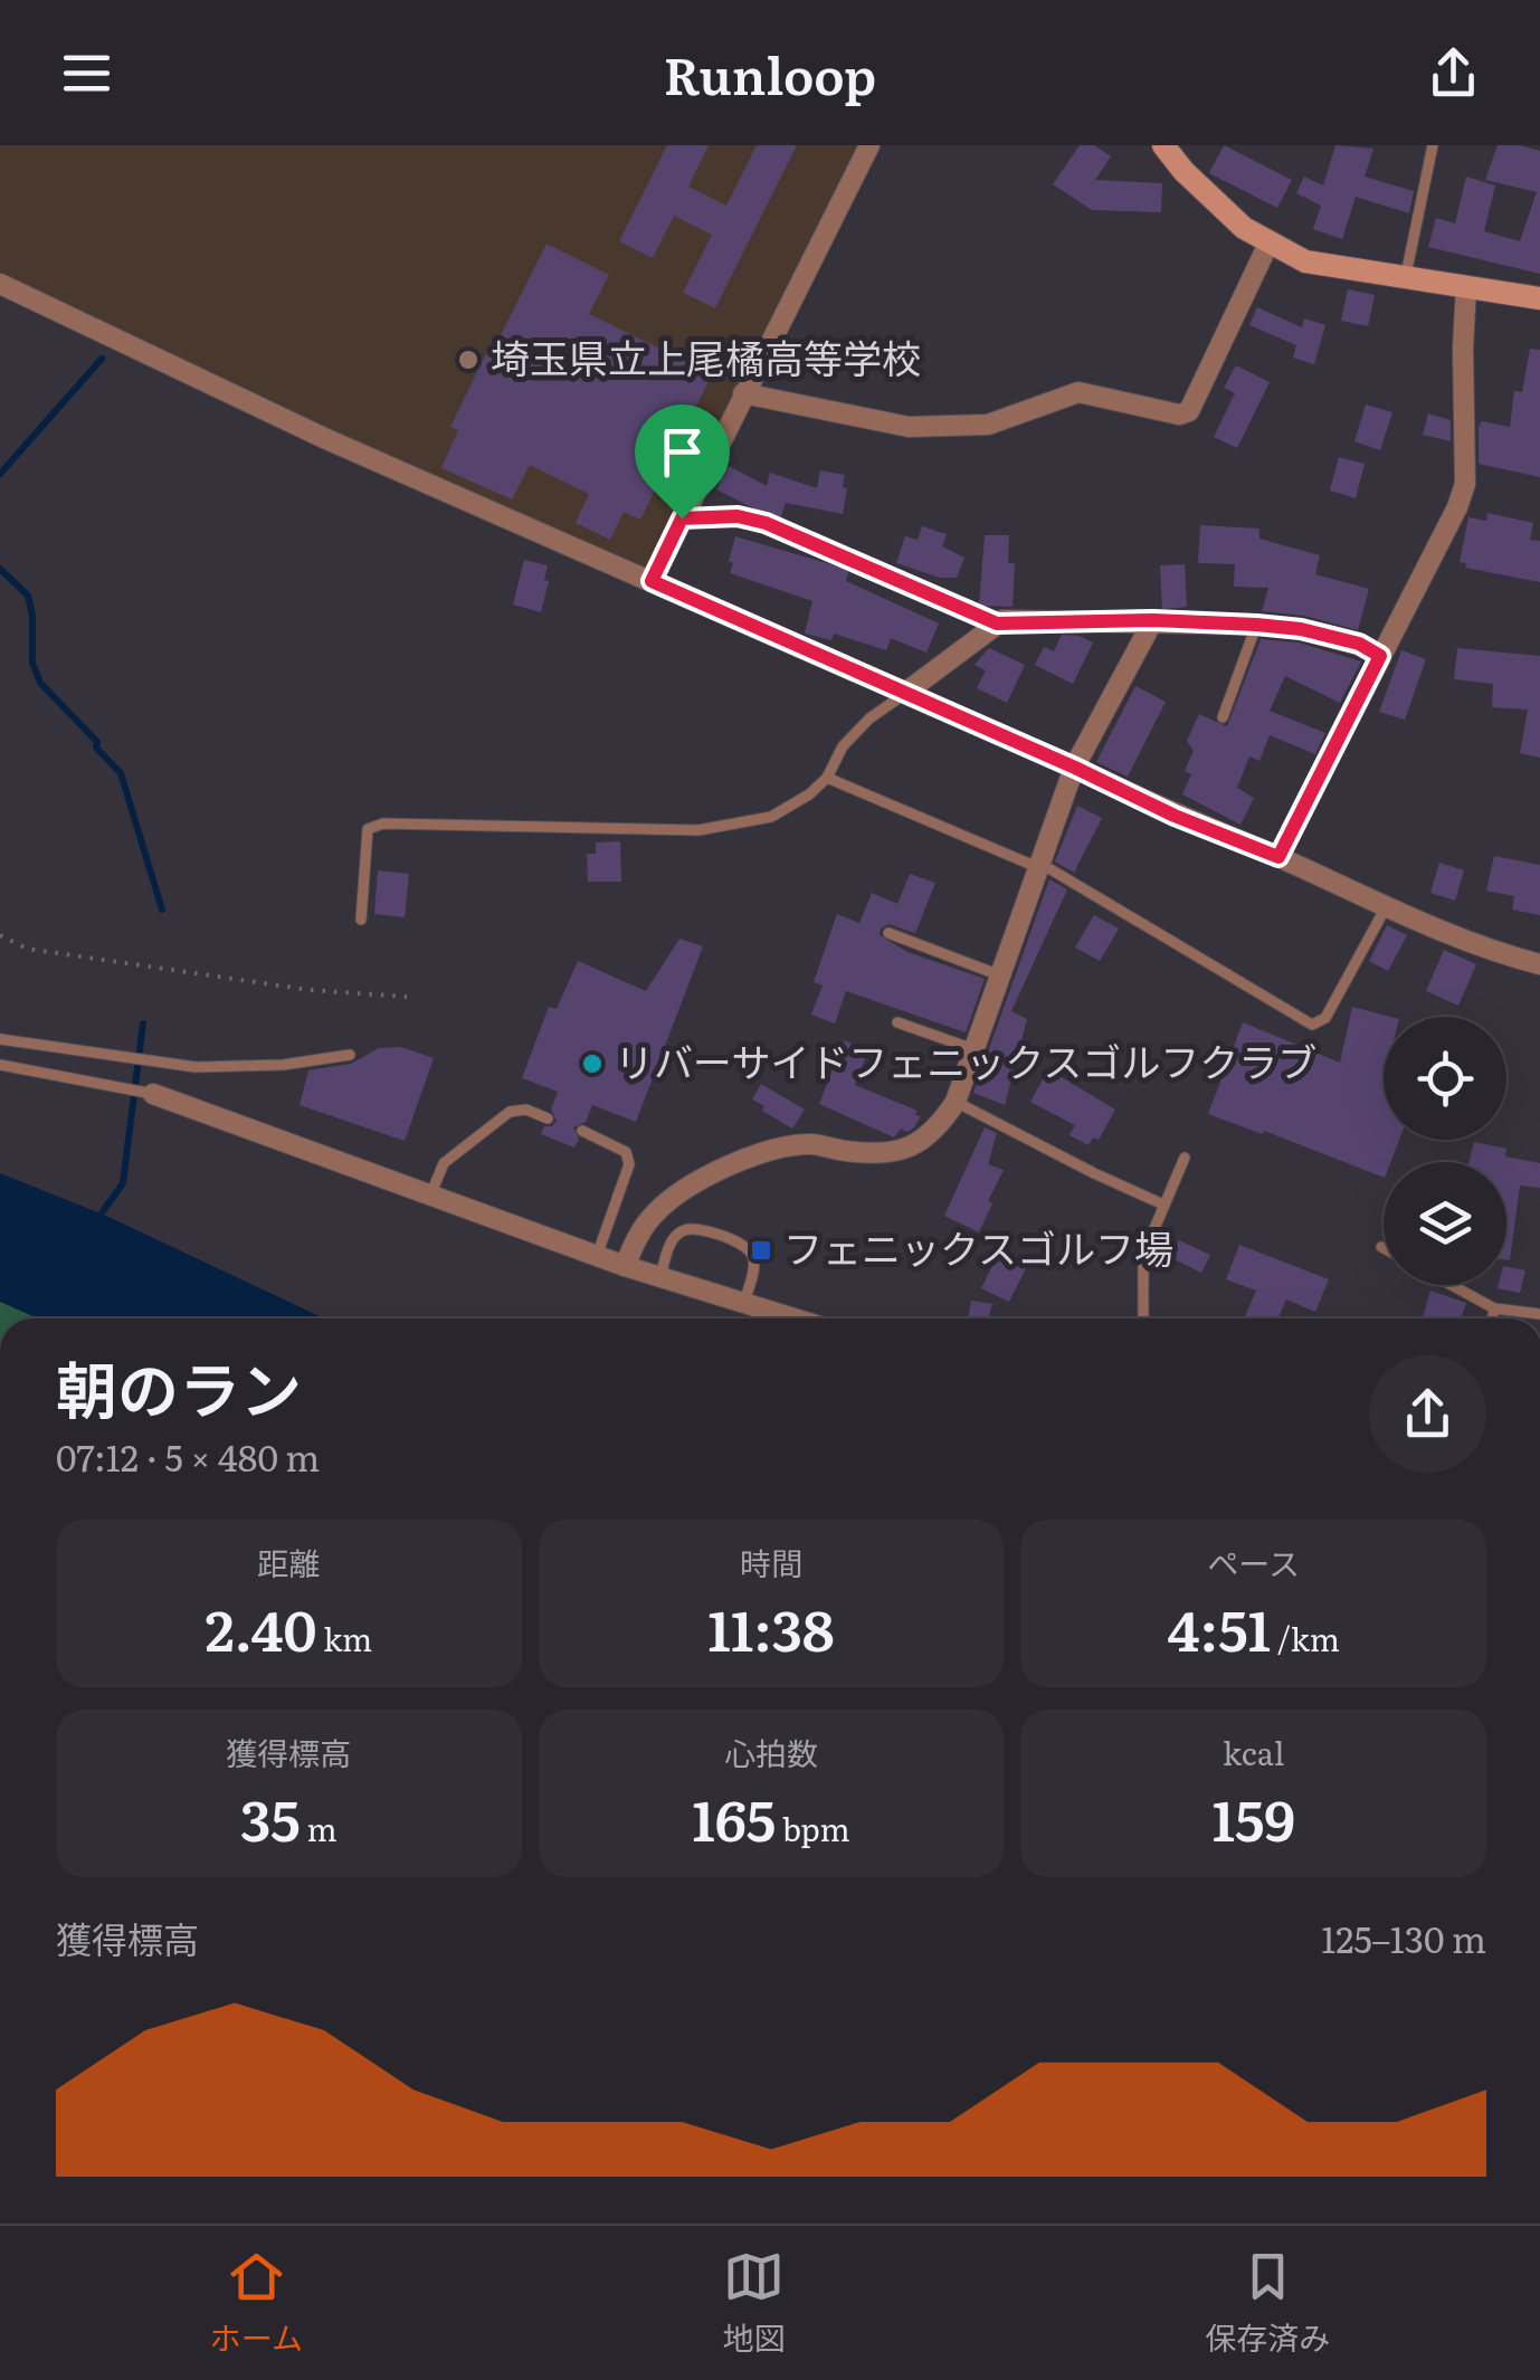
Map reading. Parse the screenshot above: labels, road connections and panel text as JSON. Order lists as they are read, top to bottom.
{
  "places": {
    "other": ["埼玉県立上尾橘高等学校", "リバーサイドフェニックスゴルフクラブ"],
    "transit": ["フェニックスゴルフ場"]
  },
  "page": {
    "header": "Runloop",
    "heading": ["朝のラン", "07:12 · 5 × 480 m"],
    "stats": [
      ["距離", "2.40 km"],
      ["時間", "11:38"],
      ["ペース", "4:51 /km"],
      ["獲得標高", "35 m"],
      ["心拍数", "165 bpm"],
      ["kcal", "159"]
    ],
    "chart": ["獲得標高", "125–130 m"],
    "tabs": ["ホーム", "地図", "保存済み"]
  }
}
